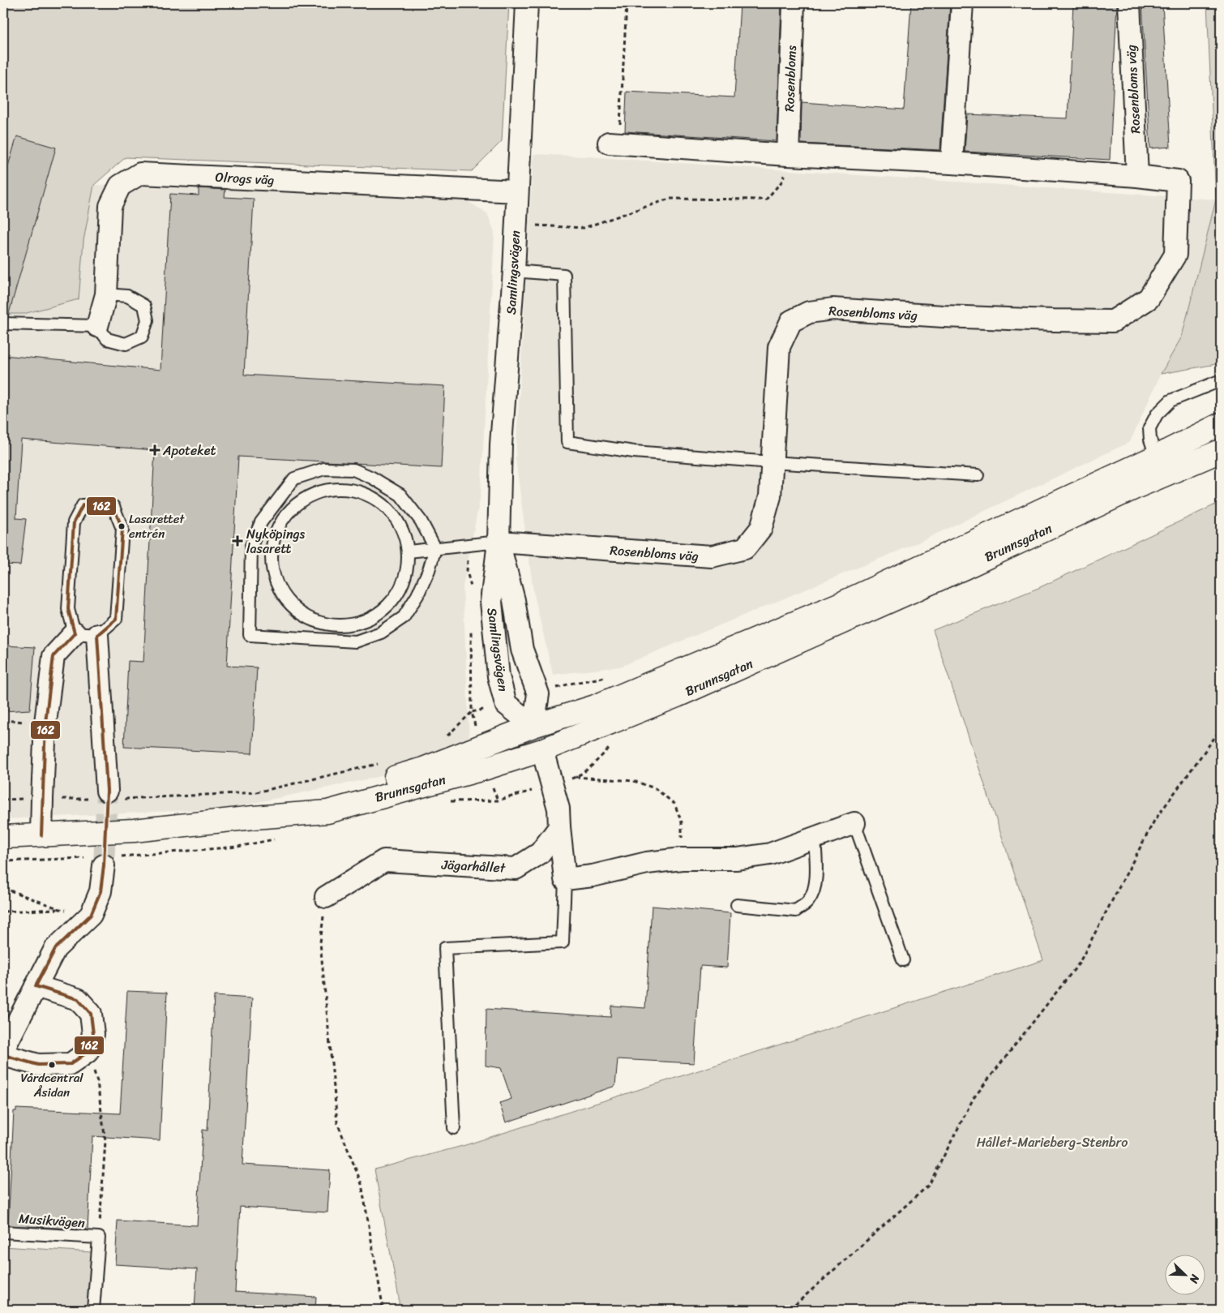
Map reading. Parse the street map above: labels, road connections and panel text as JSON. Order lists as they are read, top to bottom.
{
  "streets": {
    "main road": ["Brunnsgatan"],
    "street": [
      "Rosenbloms",
      "Rosenbloms väg",
      "Olrogs väg",
      "Samlingsvägen",
      "Jägarhållet"
    ],
    "lane": ["Musikvägen"]
  },
  "crossings": [
    ["Rosenbloms", "Rosenbloms väg"],
    ["Rosenbloms väg", "Samlingsvägen"],
    ["Olrogs väg", "Samlingsvägen"],
    ["Samlingsvägen", "Brunnsgatan"]
  ],
  "parks": ["Hållet-Marieberg-Stenbro"],
  "places": {
    "health": ["Apoteket", "Nyköpings lasarett"],
    "other": ["Lasarettet entrén", "Vårdcentral Åsidan"]
  },
  "lines": ["transit line 162"],
  "north": "bottom right"
}
